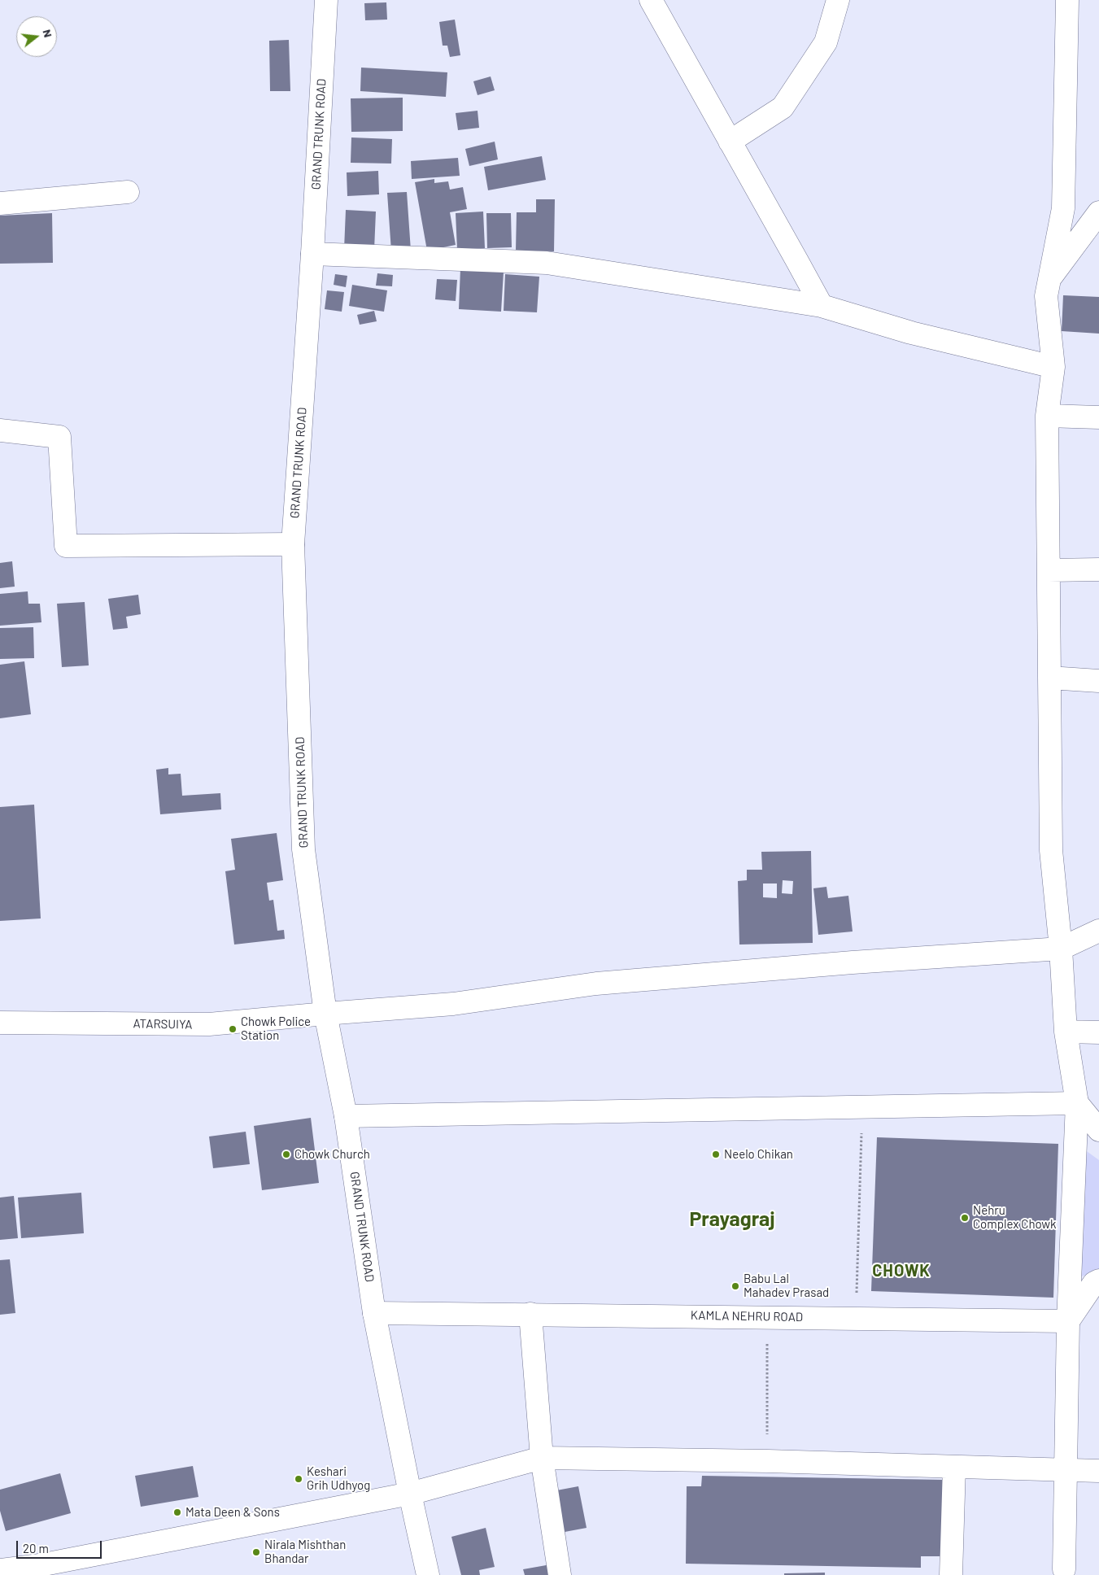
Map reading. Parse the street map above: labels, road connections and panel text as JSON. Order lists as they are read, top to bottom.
{
  "streets": {
    "street": ["GRAND TRUNK ROAD", "ATARSUIYA", "KAMLA NEHRU ROAD"]
  },
  "crossings": [
    ["GRAND TRUNK ROAD", "ATARSUIYA"],
    ["GRAND TRUNK ROAD", "KAMLA NEHRU ROAD"]
  ],
  "districts": ["Prayagraj", "CHOWK"],
  "places": [
    "Chowk Police Station",
    "Chowk Church",
    "Neelo Chikan",
    "Nehru Complex Chowk",
    "Babu Lal Mahadev Prasad",
    "Keshari Grih Udhyog",
    "Mata Deen & Sons",
    "Nirala Mishthan Bhandar"
  ],
  "scale_bar": "20 m",
  "north": "right"
}
